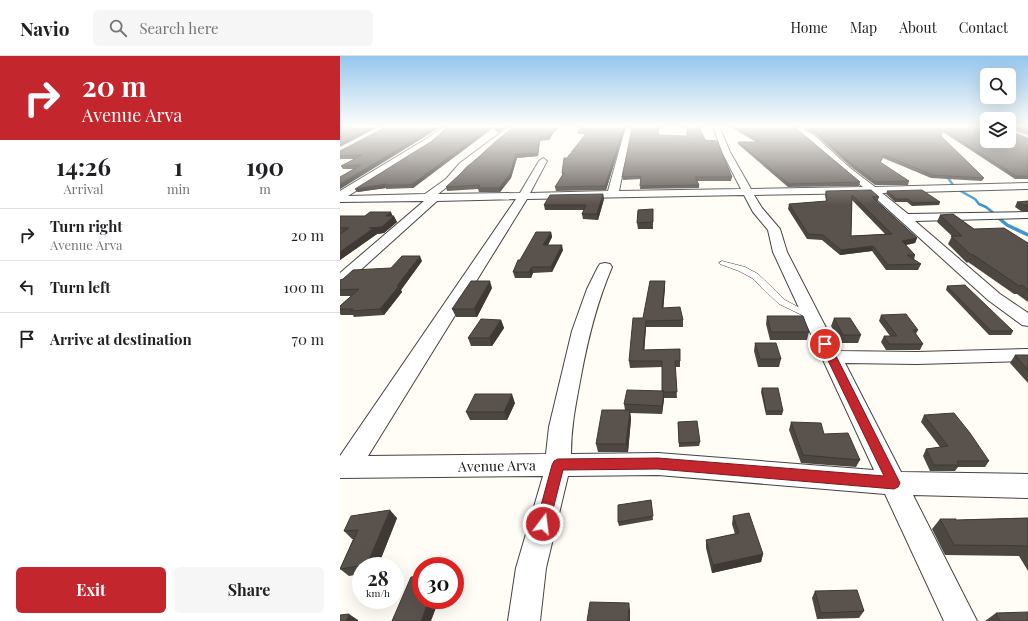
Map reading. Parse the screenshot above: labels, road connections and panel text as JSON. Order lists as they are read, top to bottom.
{
  "streets": {
    "street": ["Avenue Arva"]
  },
  "page": {
    "header": "Navio",
    "search": "Search here",
    "nav": [
      "Home",
      "Map",
      "About",
      "Contact"
    ],
    "turn": ["20 m", "Avenue Arva"],
    "eta": [
      "14:26",
      "Arrival",
      "1",
      "min",
      "190",
      "m"
    ],
    "list": [
      {
        "name": "Turn right",
        "note": "Avenue Arva",
        "value": "20 m"
      },
      {
        "name": "Turn left",
        "value": "100 m"
      },
      {
        "name": "Arrive at destination",
        "value": "70 m"
      }
    ],
    "speed": "28 km/h",
    "limit": "30",
    "buttons": ["Exit", "Share"]
  }
}
